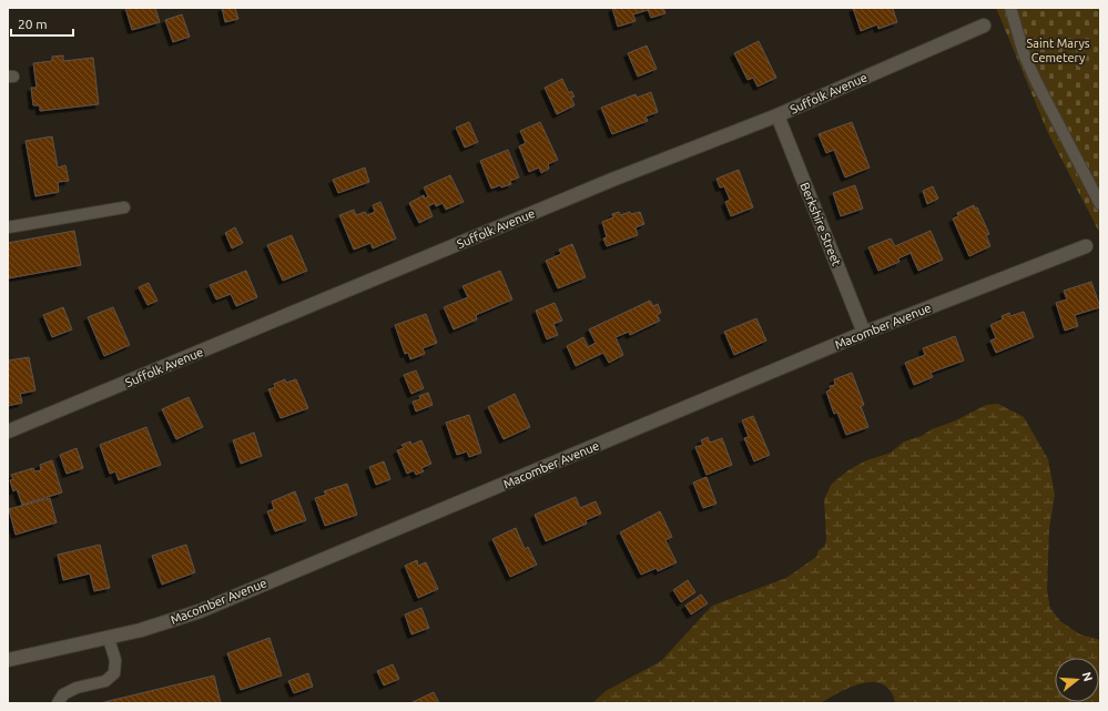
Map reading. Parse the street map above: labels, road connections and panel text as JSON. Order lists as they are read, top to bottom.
{
  "streets": {
    "street": ["Suffolk Avenue", "Berkshire Street", "Macomber Avenue"]
  },
  "crossings": [
    ["Suffolk Avenue", "Berkshire Street"],
    ["Berkshire Street", "Macomber Avenue"]
  ],
  "parks": ["Saint Marys Cemetery"],
  "scale_bar": "20 m",
  "north": "right"
}
